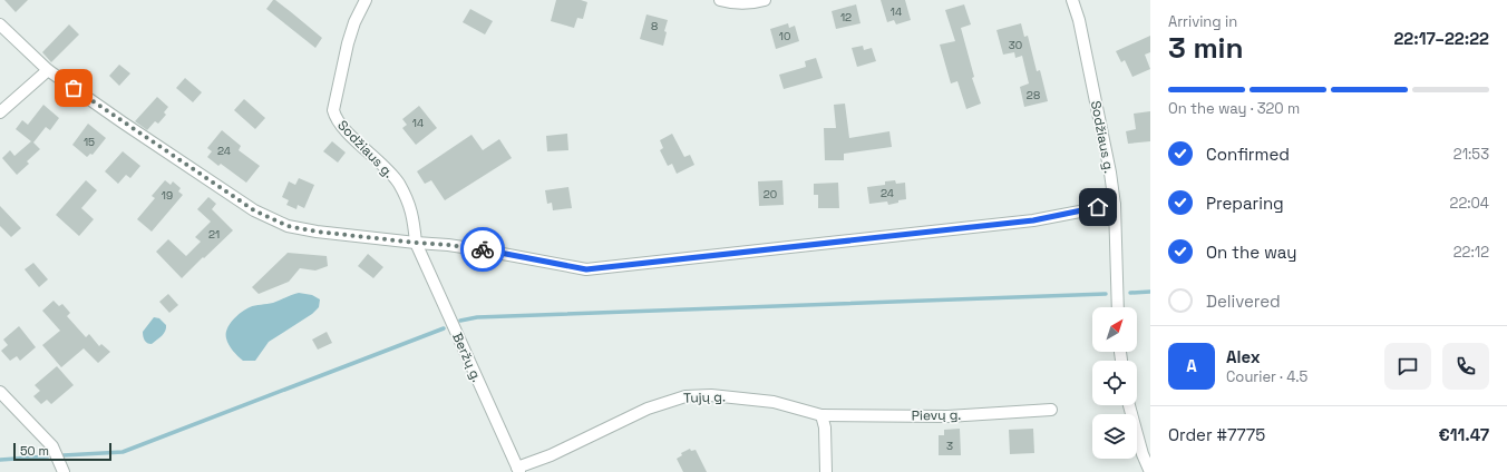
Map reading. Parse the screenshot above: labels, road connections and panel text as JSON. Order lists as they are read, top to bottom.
{
  "streets": {
    "street": [
      "Sodžiaus g.",
      "Beržų g.",
      "Tujų g.",
      "Pievų g."
    ]
  },
  "crossings": [
    ["Sodžiaus g.", "Beržų g."],
    ["Beržų g.", "Tujų g."],
    ["Tujų g.", "Pievų g."]
  ],
  "house_numbers": [
    "14",
    "12",
    "8",
    "10",
    "30",
    "28",
    "14",
    "15",
    "24",
    "24",
    "20",
    "19",
    "21",
    "3"
  ],
  "scale_bar": "50 m",
  "north": "top right",
  "page": {
    "heading": ["3 min", "Arriving in", "22:17–22:22"],
    "panel": [
      "Alex",
      "Courier · 4.5",
      "Order #7775",
      "€11.47"
    ],
    "bar": "On the way · 320 m",
    "list": [
      ["Confirmed", "21:53"],
      ["Preparing", "22:04"],
      ["On the way", "22:12"],
      "Delivered"
    ],
    "round": "A",
    "scale": "50 m"
  }
}
